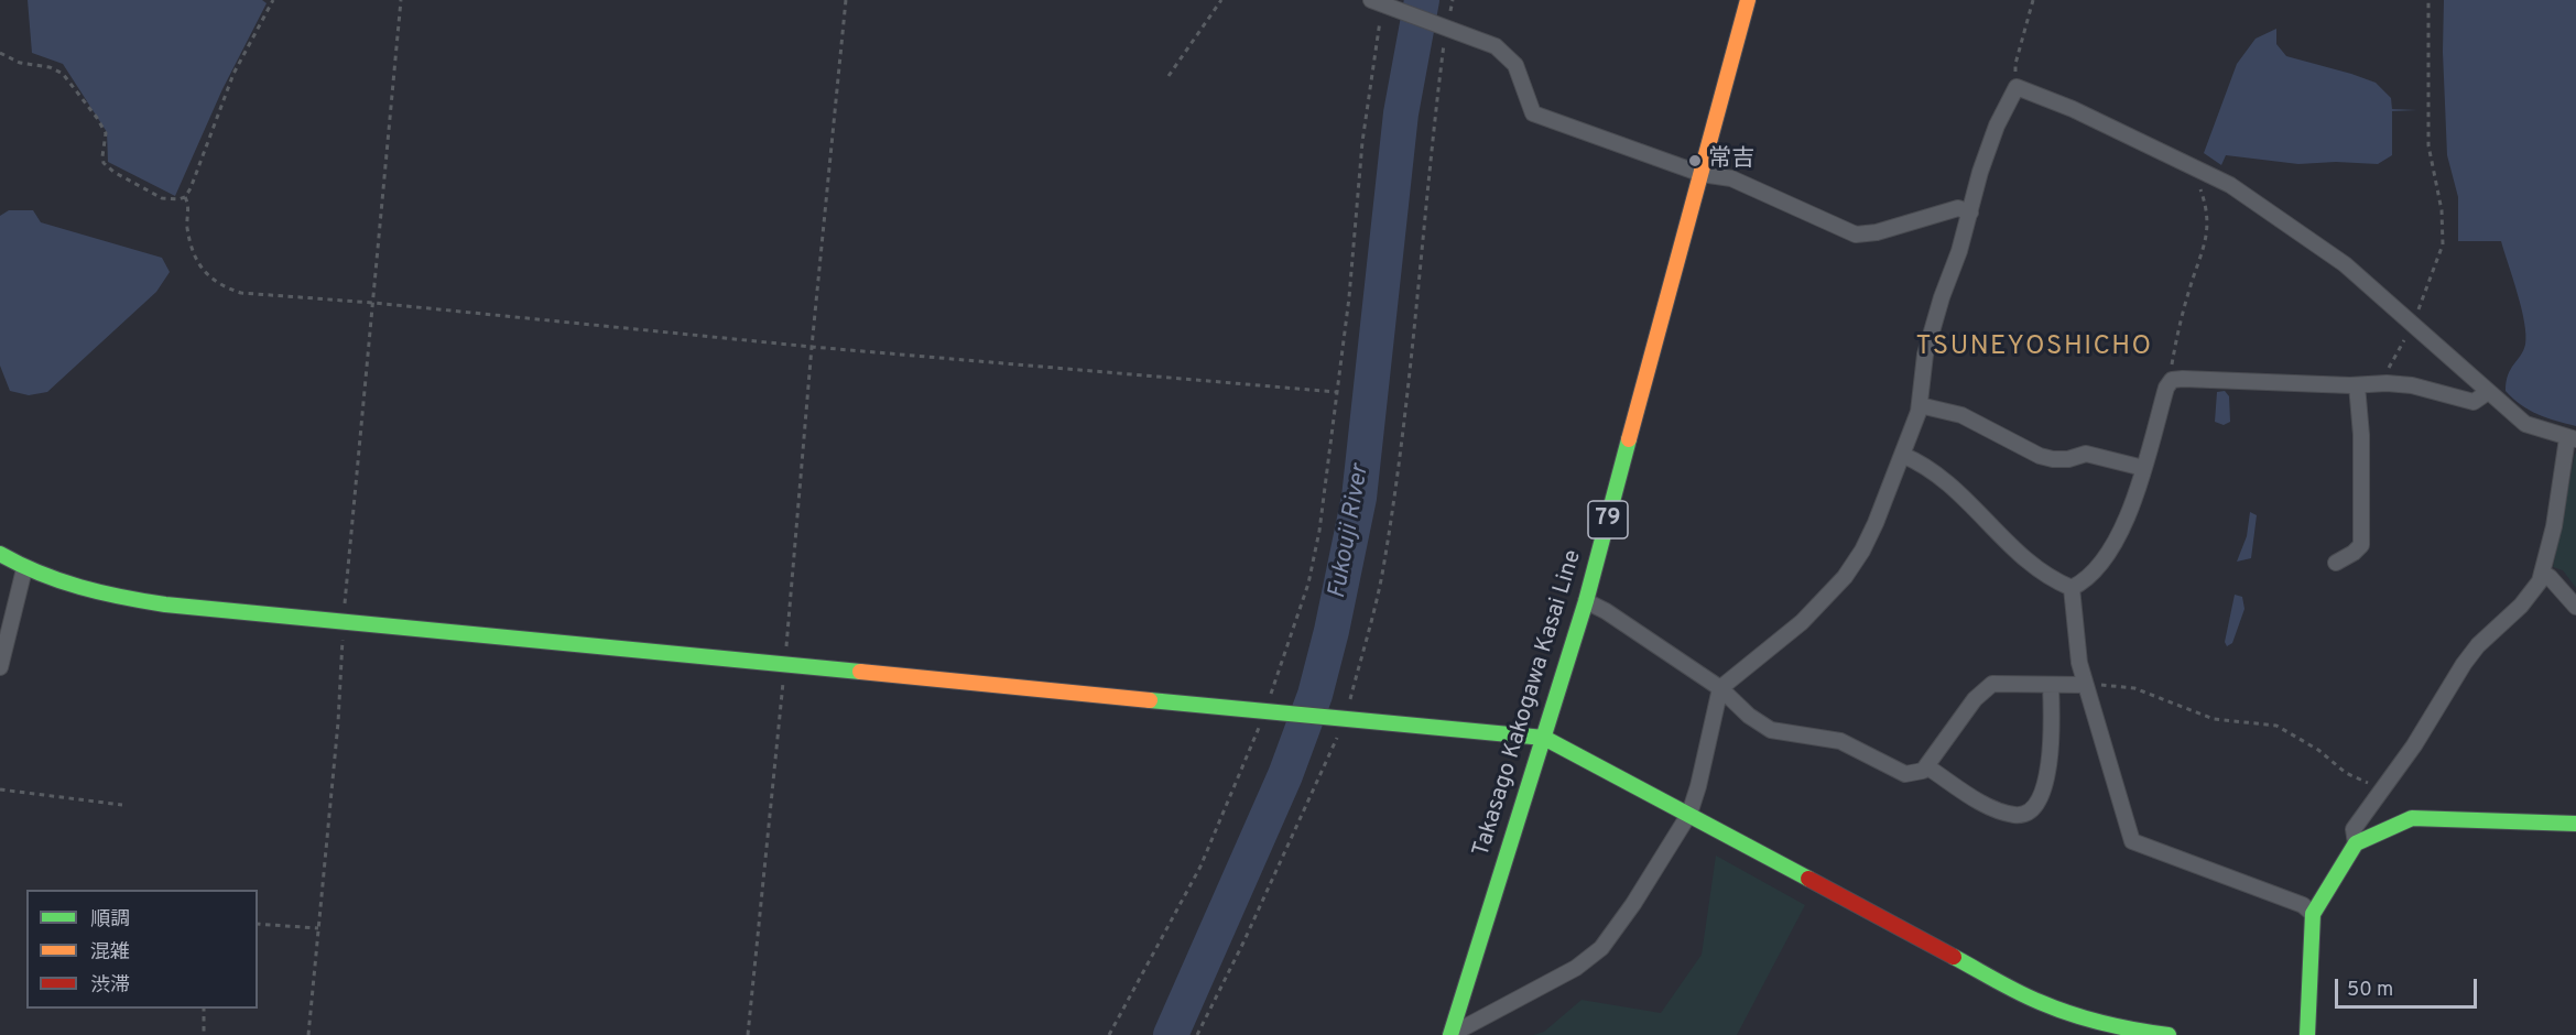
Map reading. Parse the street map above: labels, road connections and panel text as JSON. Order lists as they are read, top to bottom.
{
  "streets": {
    "street": ["79", "Takasago Kakogawa Kasai Line"]
  },
  "districts": ["TSUNEYOSHICHO"],
  "water": ["Fukouji River"],
  "places": ["常吉"],
  "legend": ["順調", "混雑", "渋滞"],
  "scale_bar": "50 m"
}
